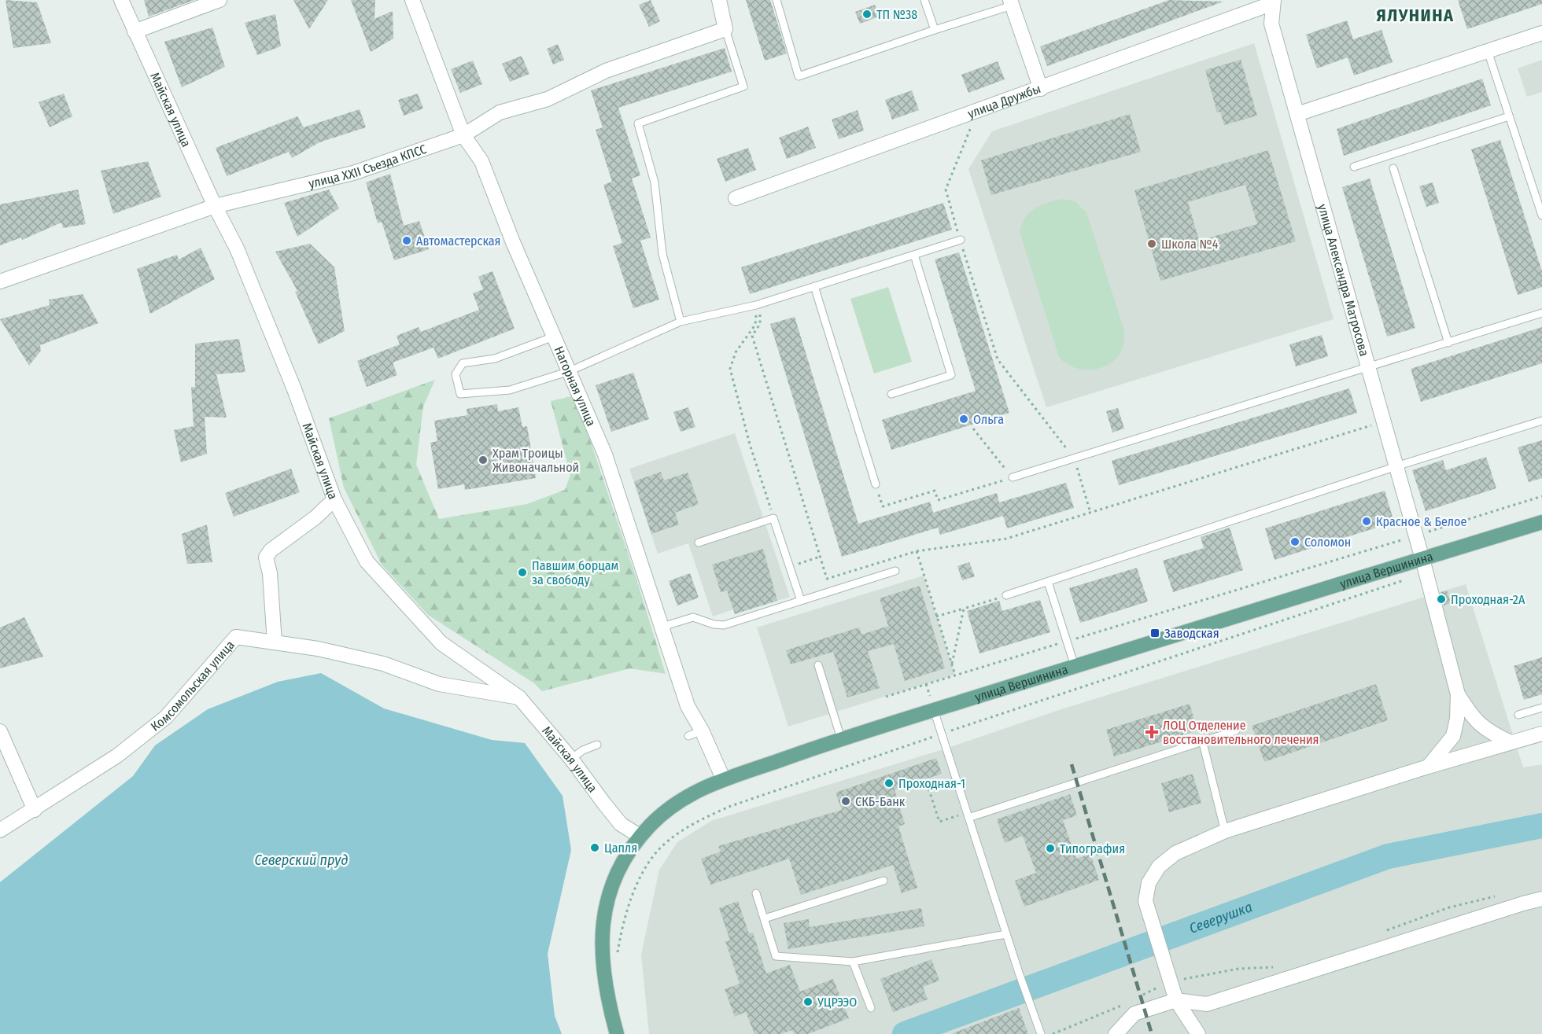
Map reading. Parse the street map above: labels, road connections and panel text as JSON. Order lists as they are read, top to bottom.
{
  "streets": {
    "main road": ["улица Вершинина"],
    "street": [
      "улица Дружбы",
      "Майская улица",
      "улица XXII Съезда КПСС",
      "улица Александра Матросова",
      "Нагорная улица",
      "Комсомольская улица"
    ]
  },
  "crossings": [
    ["улица Дружбы", "улица Александра Матросова"],
    ["Майская улица", "улица XXII Съезда КПСС"],
    ["Майская улица", "улица Вершинина"],
    ["Майская улица", "Комсомольская улица"],
    ["улица XXII Съезда КПСС", "Нагорная улица"],
    ["улица Александра Матросова", "улица Вершинина"],
    ["Нагорная улица", "улица Вершинина"]
  ],
  "districts": ["ЯЛУНИНА"],
  "water": ["Северский пруд", "Северушка"],
  "places": {
    "other": [
      "ТП №38",
      "Автомастерская",
      "Школа №4",
      "Ольга",
      "Храм Троицы Живоначальной",
      "Красное & Белое",
      "Соломон",
      "Павшим борцам за свободу",
      "Проходная-2А",
      "Проходная-1",
      "СКБ-Банк",
      "Цапля",
      "Типография",
      "УЦРЭЭО"
    ],
    "transit": ["Заводская"],
    "health": ["ЛОЦ Отделение восстановительного лечения"]
  }
}
